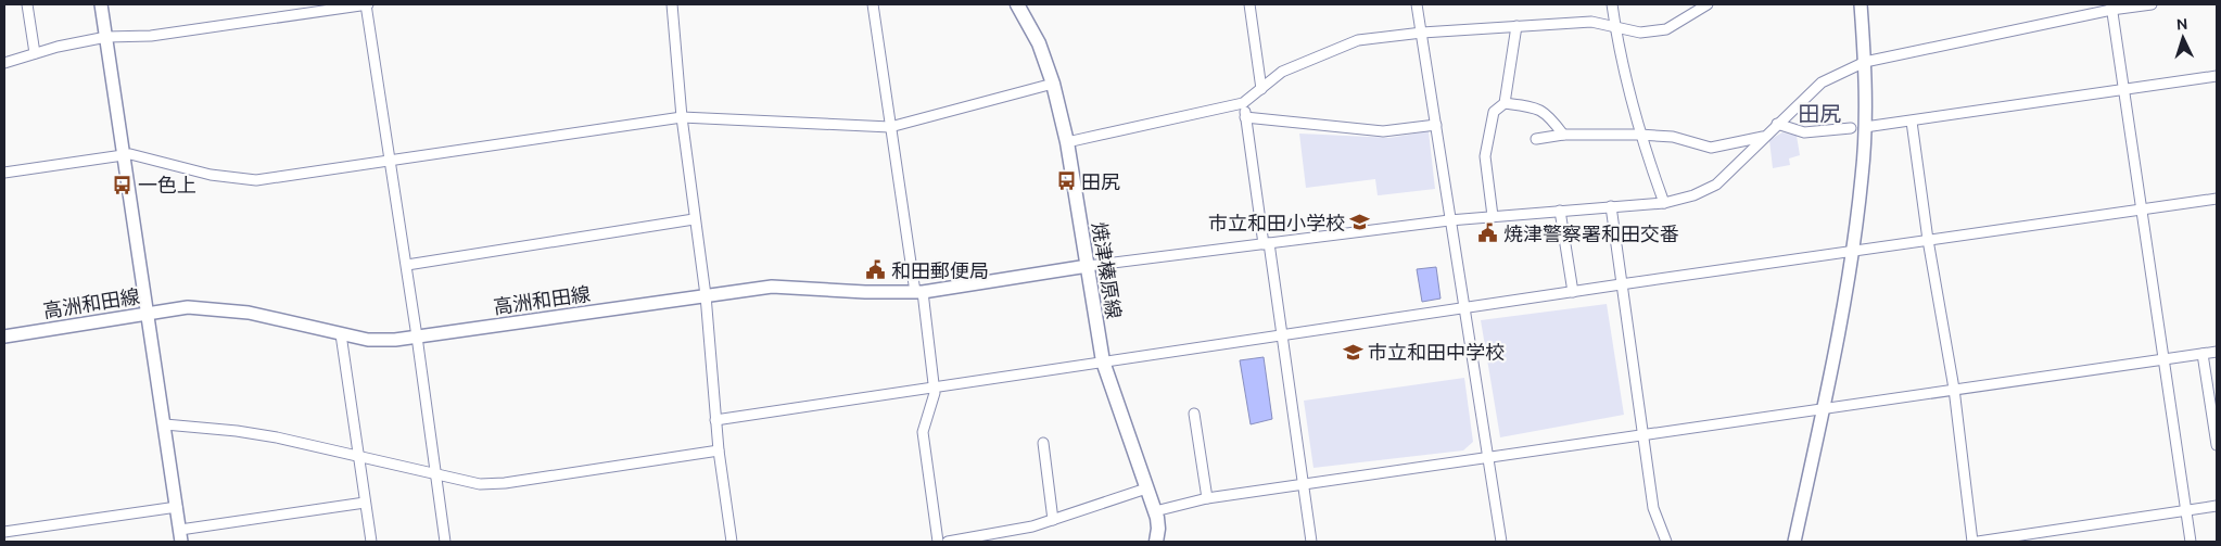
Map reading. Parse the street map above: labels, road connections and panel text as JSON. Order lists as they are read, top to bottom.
{
  "streets": {
    "main road": ["焼津榛原線", "高洲和田線"]
  },
  "crossings": [
    ["焼津榛原線", "高洲和田線"]
  ],
  "districts": ["田尻"],
  "places": {
    "bus stop": ["田尻", "一色上"],
    "school or university": ["市立和田小学校", "市立和田中学校"],
    "public building": ["焼津警察署和田交番", "和田郵便局"]
  },
  "north": "top"
}
